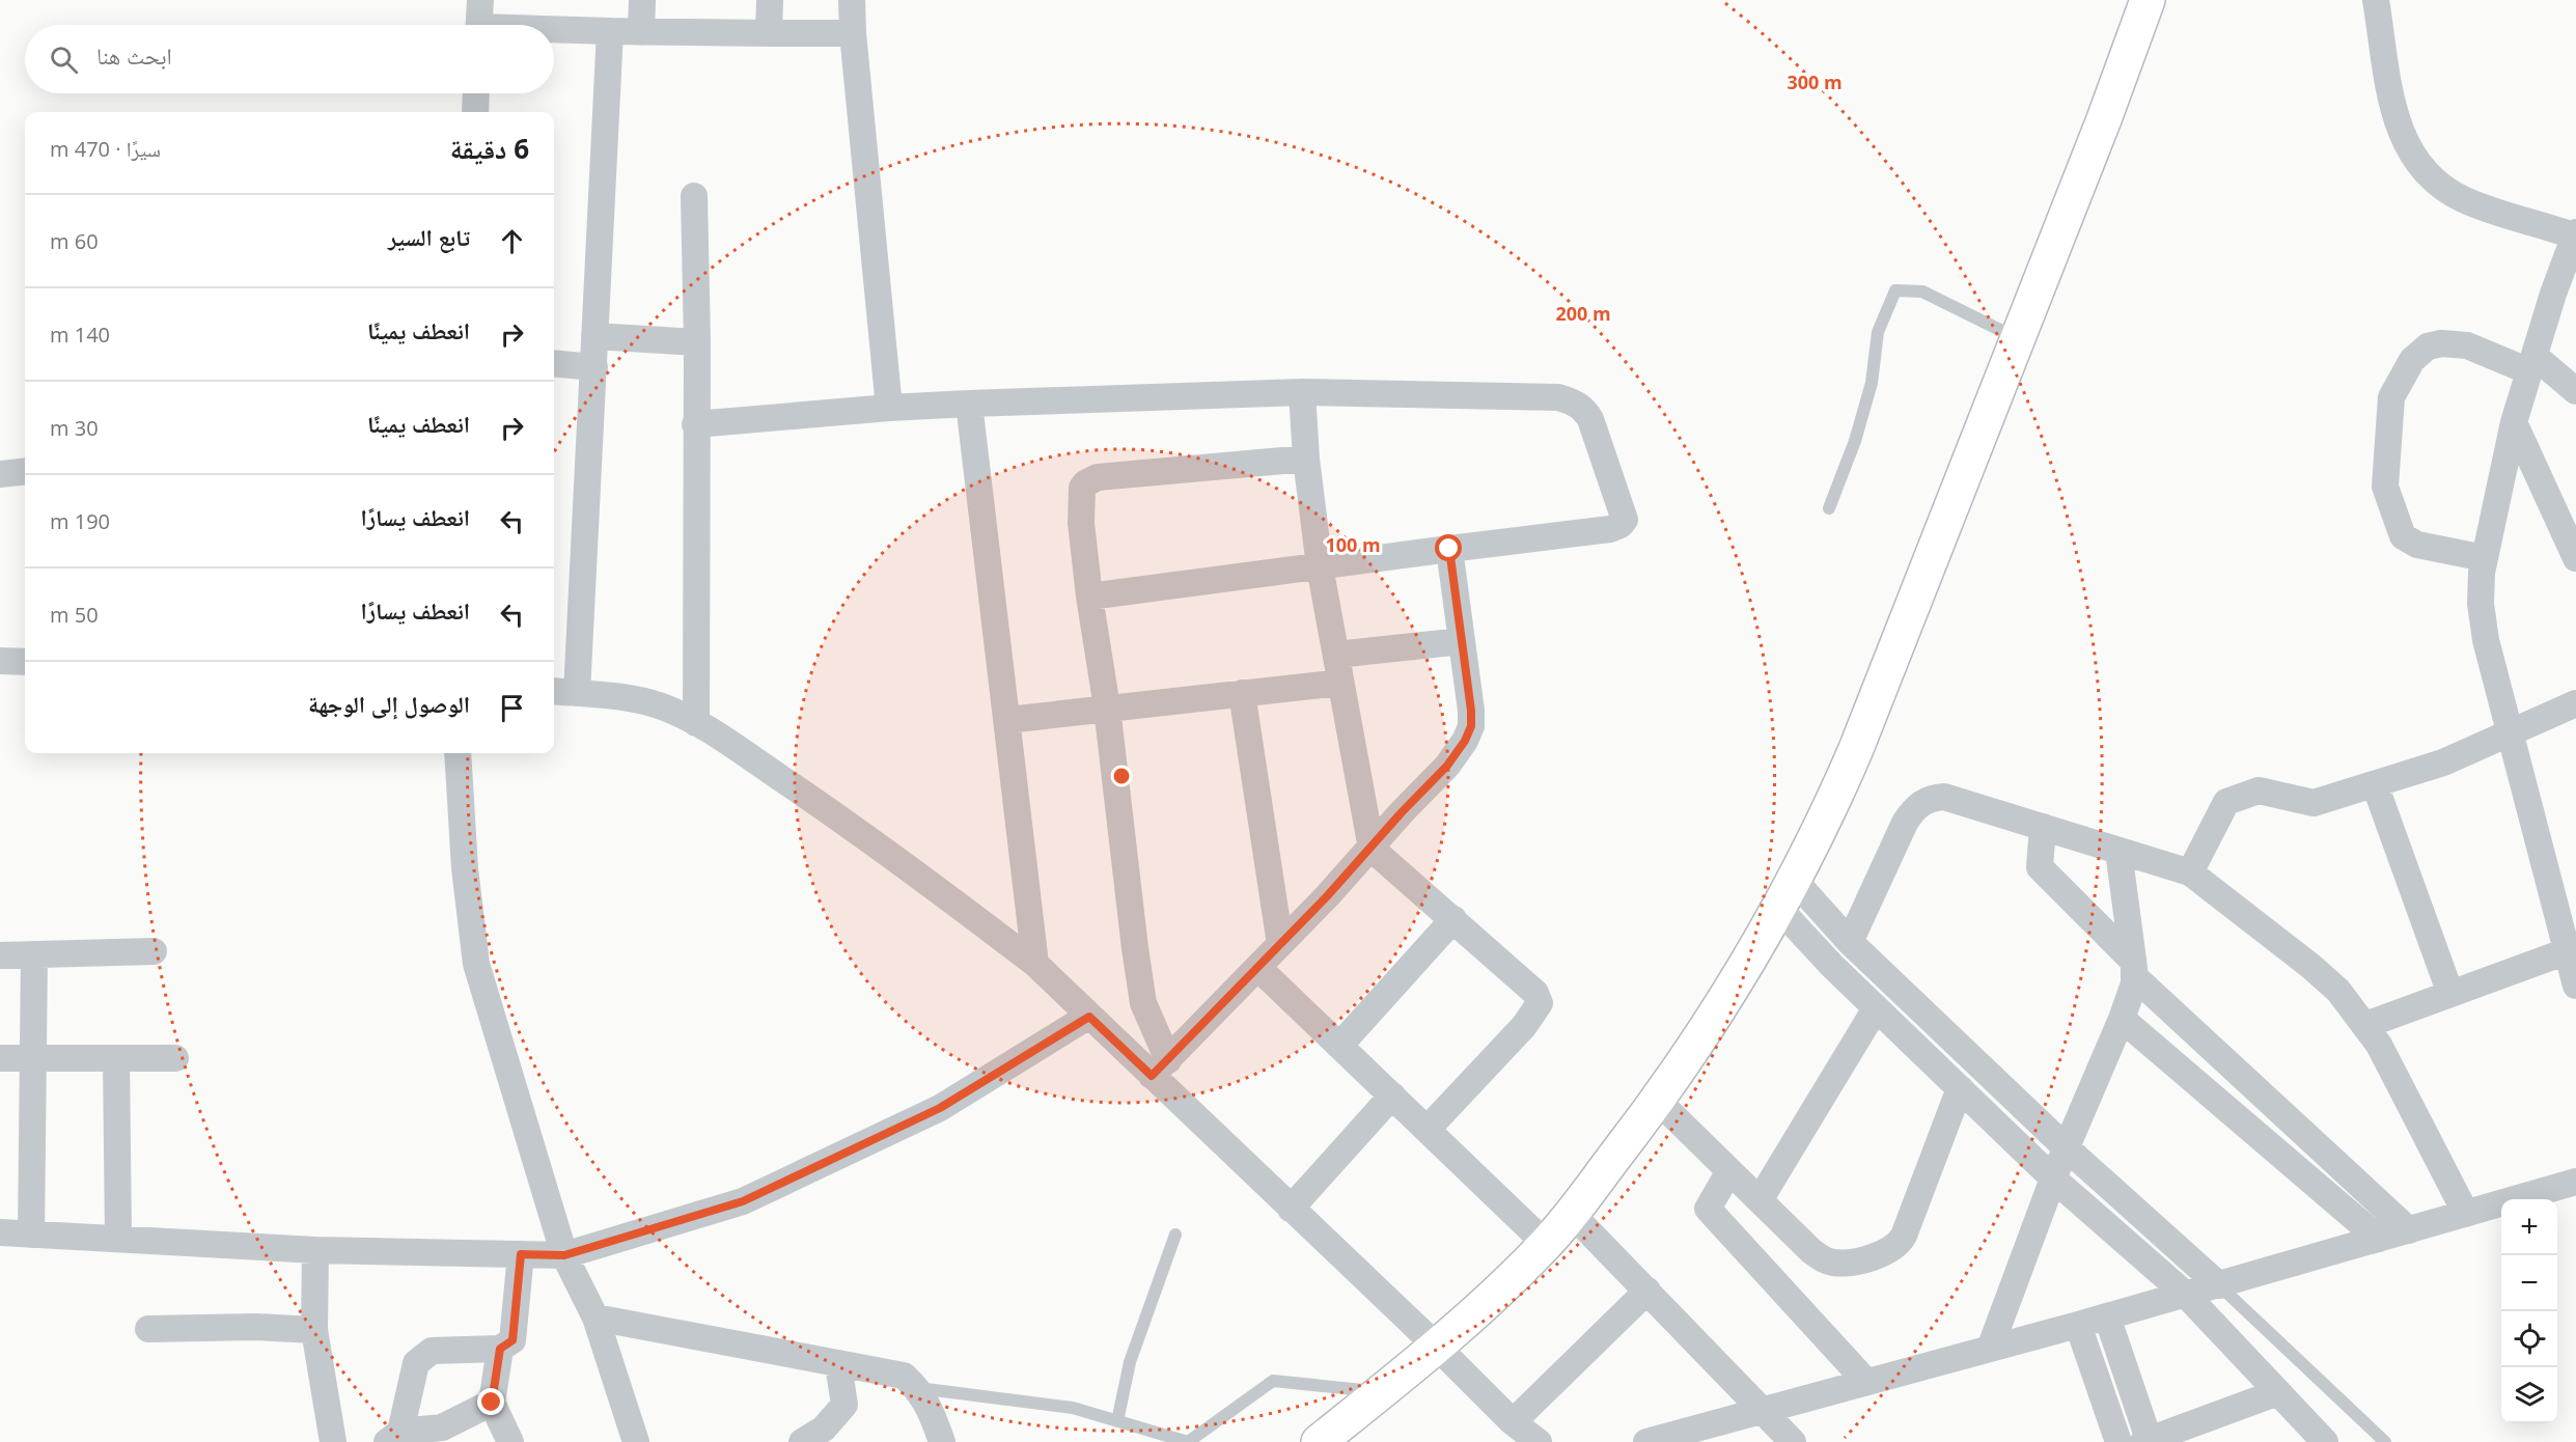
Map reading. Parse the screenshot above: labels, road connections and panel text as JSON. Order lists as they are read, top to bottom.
{
  "page": {
    "search": "ابحث هنا",
    "heading": ["6 دقيقة", "سيرًا · 470 m"],
    "list": [
      ["تابع السير", "60 m"],
      ["انعطف يمينًا", "140 m"],
      ["انعطف يمينًا", "30 m"],
      ["انعطف يسارًا", "190 m"],
      ["انعطف يسارًا", "50 m"],
      "الوصول إلى الوجهة"
    ],
    "map_buttons": ["+", "−"]
  },
  "rings": ["300 m", "200 m", "100 m"]
}
